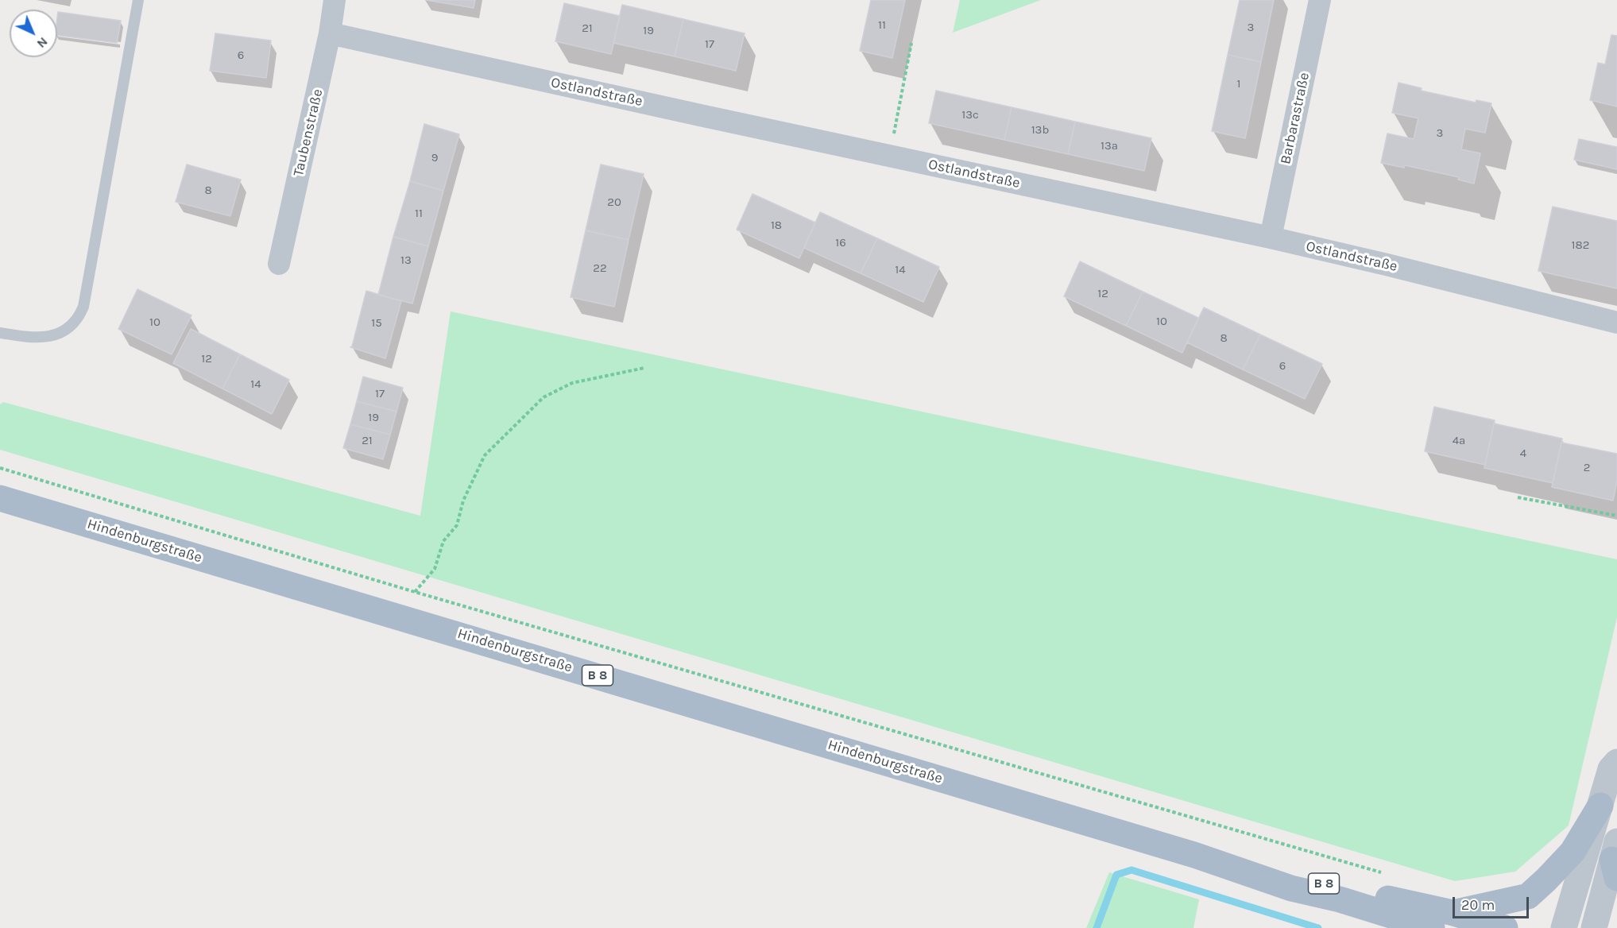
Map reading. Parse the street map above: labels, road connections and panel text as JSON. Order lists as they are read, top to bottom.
{
  "streets": {
    "main road": ["Hindenburgstraße", "B 8"],
    "street": ["Ostlandstraße", "Barbarastraße", "Taubenstraße"]
  },
  "crossings": [
    ["Ostlandstraße", "Barbarastraße"],
    ["Ostlandstraße", "Taubenstraße"]
  ],
  "house_numbers": [
    "11",
    "3",
    "21",
    "19",
    "17",
    "6",
    "1",
    "13c",
    "13b",
    "3",
    "13a",
    "9",
    "8",
    "20",
    "11",
    "18",
    "16",
    "182",
    "13",
    "22",
    "14",
    "12",
    "10",
    "10",
    "15",
    "8",
    "12",
    "6",
    "14",
    "17",
    "19",
    "21",
    "4a",
    "4",
    "2"
  ],
  "scale_bar": "20 m",
  "north": "bottom right"
}
